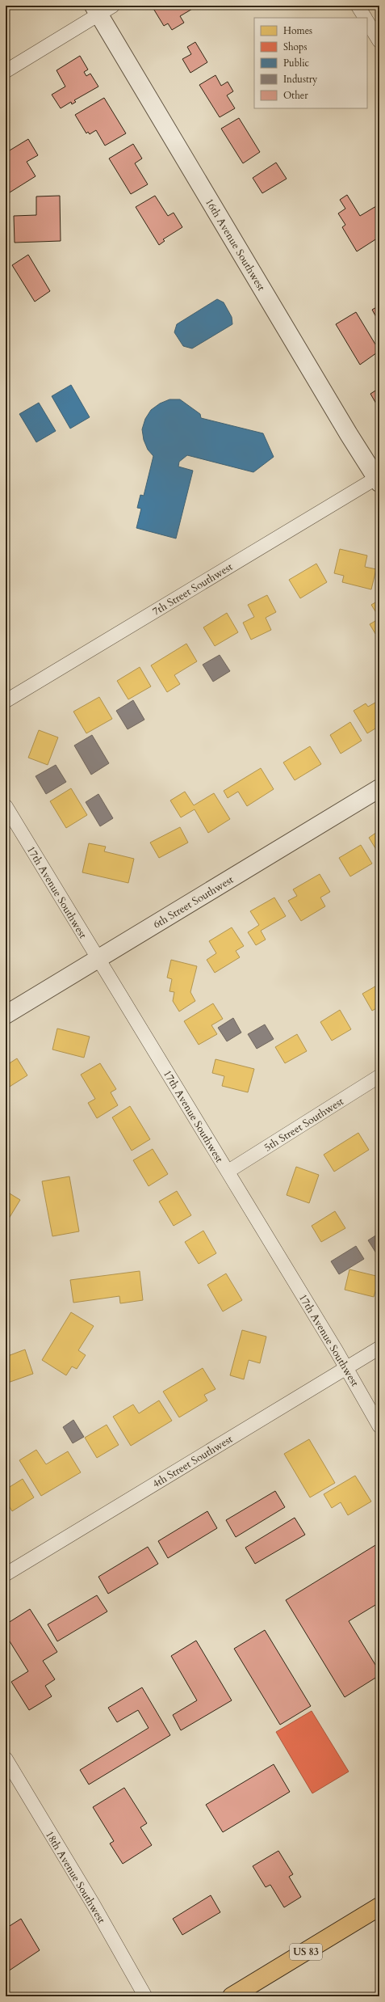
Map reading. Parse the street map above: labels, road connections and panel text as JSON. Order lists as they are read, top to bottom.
{
  "streets": {
    "main road": ["US 83"],
    "street": [
      "16th Avenue Southwest",
      "7th Street Southwest",
      "17th Avenue Southwest",
      "6th Street Southwest",
      "5th Street Southwest",
      "4th Street Southwest",
      "18th Avenue Southwest"
    ]
  },
  "crossings": [
    ["16th Avenue Southwest", "7th Street Southwest"],
    ["17th Avenue Southwest", "6th Street Southwest"],
    ["17th Avenue Southwest", "5th Street Southwest"],
    ["17th Avenue Southwest", "4th Street Southwest"]
  ],
  "legend": [
    "Homes",
    "Shops",
    "Public",
    "Industry",
    "Other"
  ]
}
